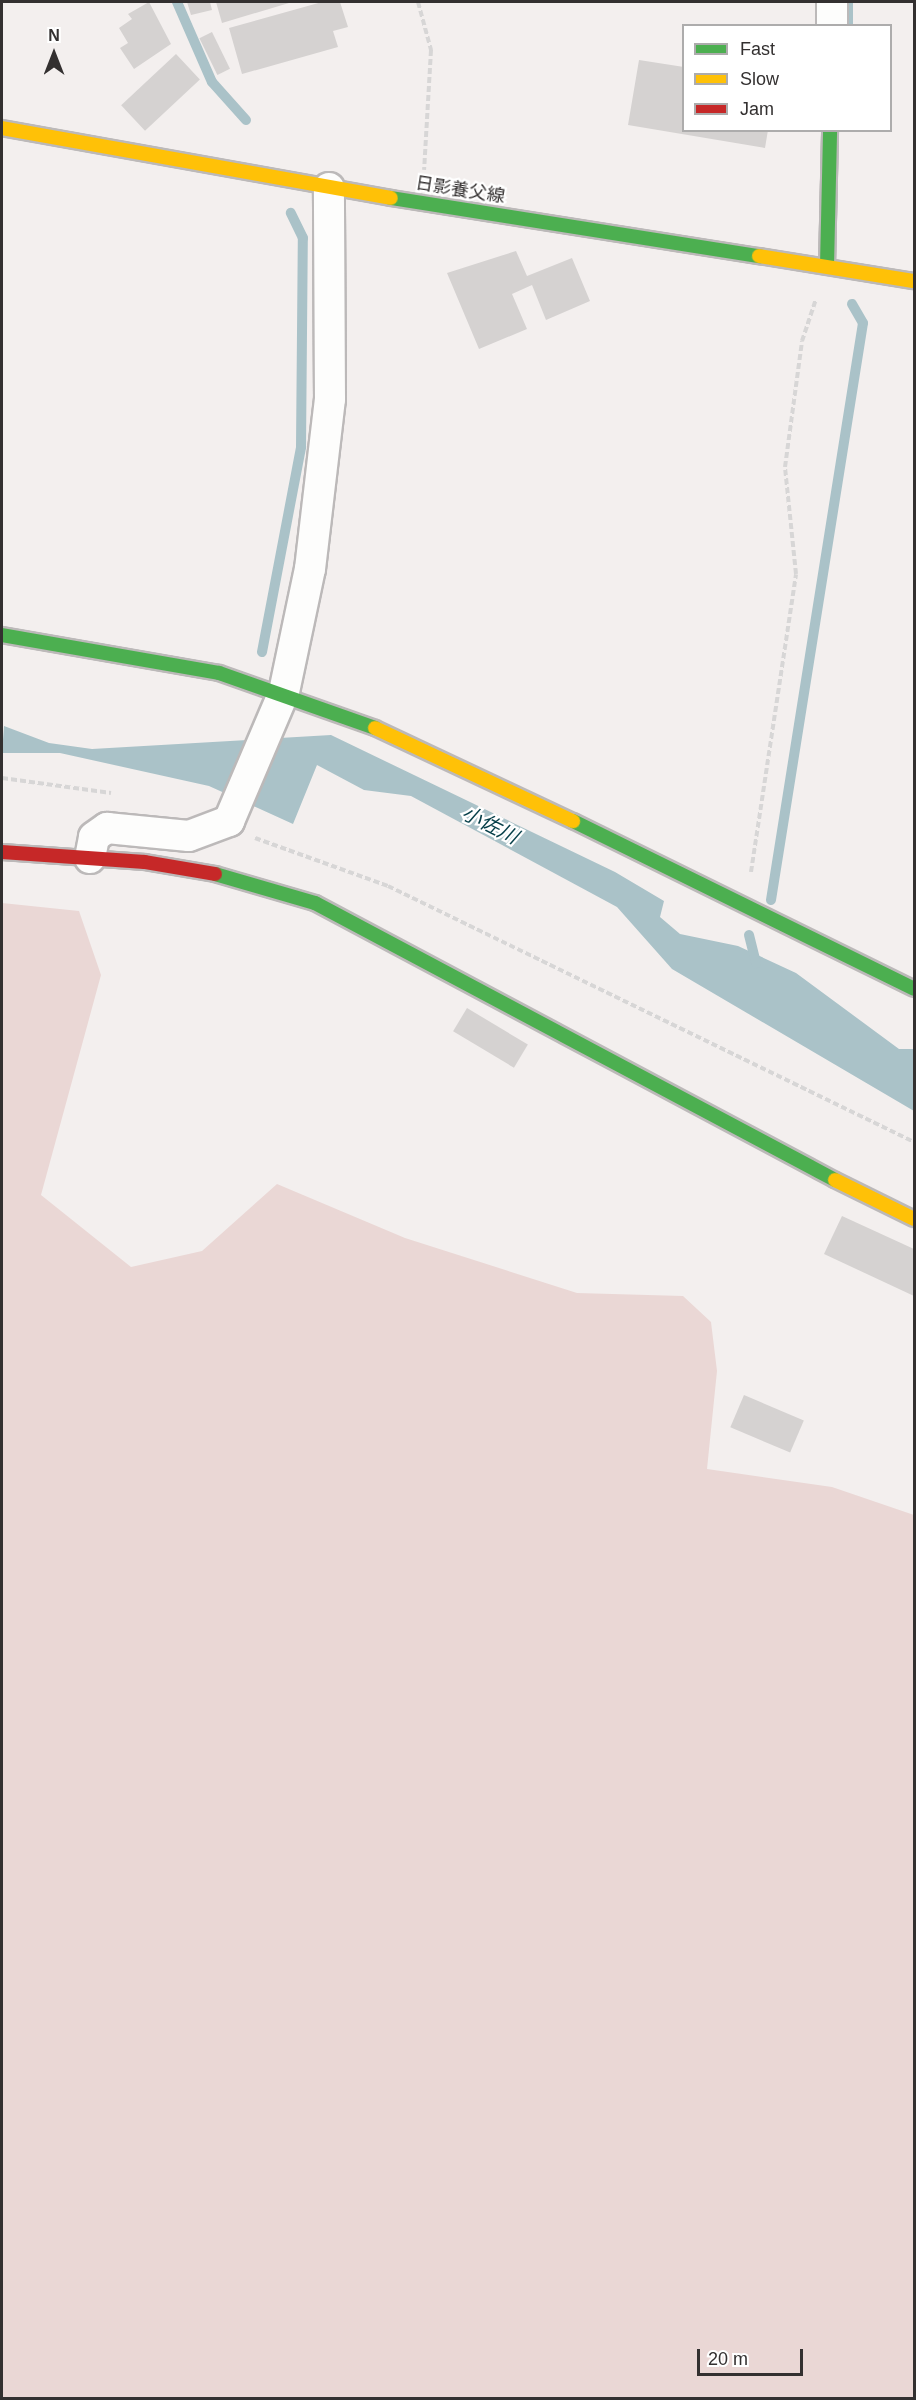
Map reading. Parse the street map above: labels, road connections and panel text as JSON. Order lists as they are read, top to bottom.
{
  "streets": {
    "street": ["日影養父線"]
  },
  "water": ["小佐川"],
  "legend": ["Fast", "Slow", "Jam"],
  "scale_bar": "20 m",
  "north": "top"
}
